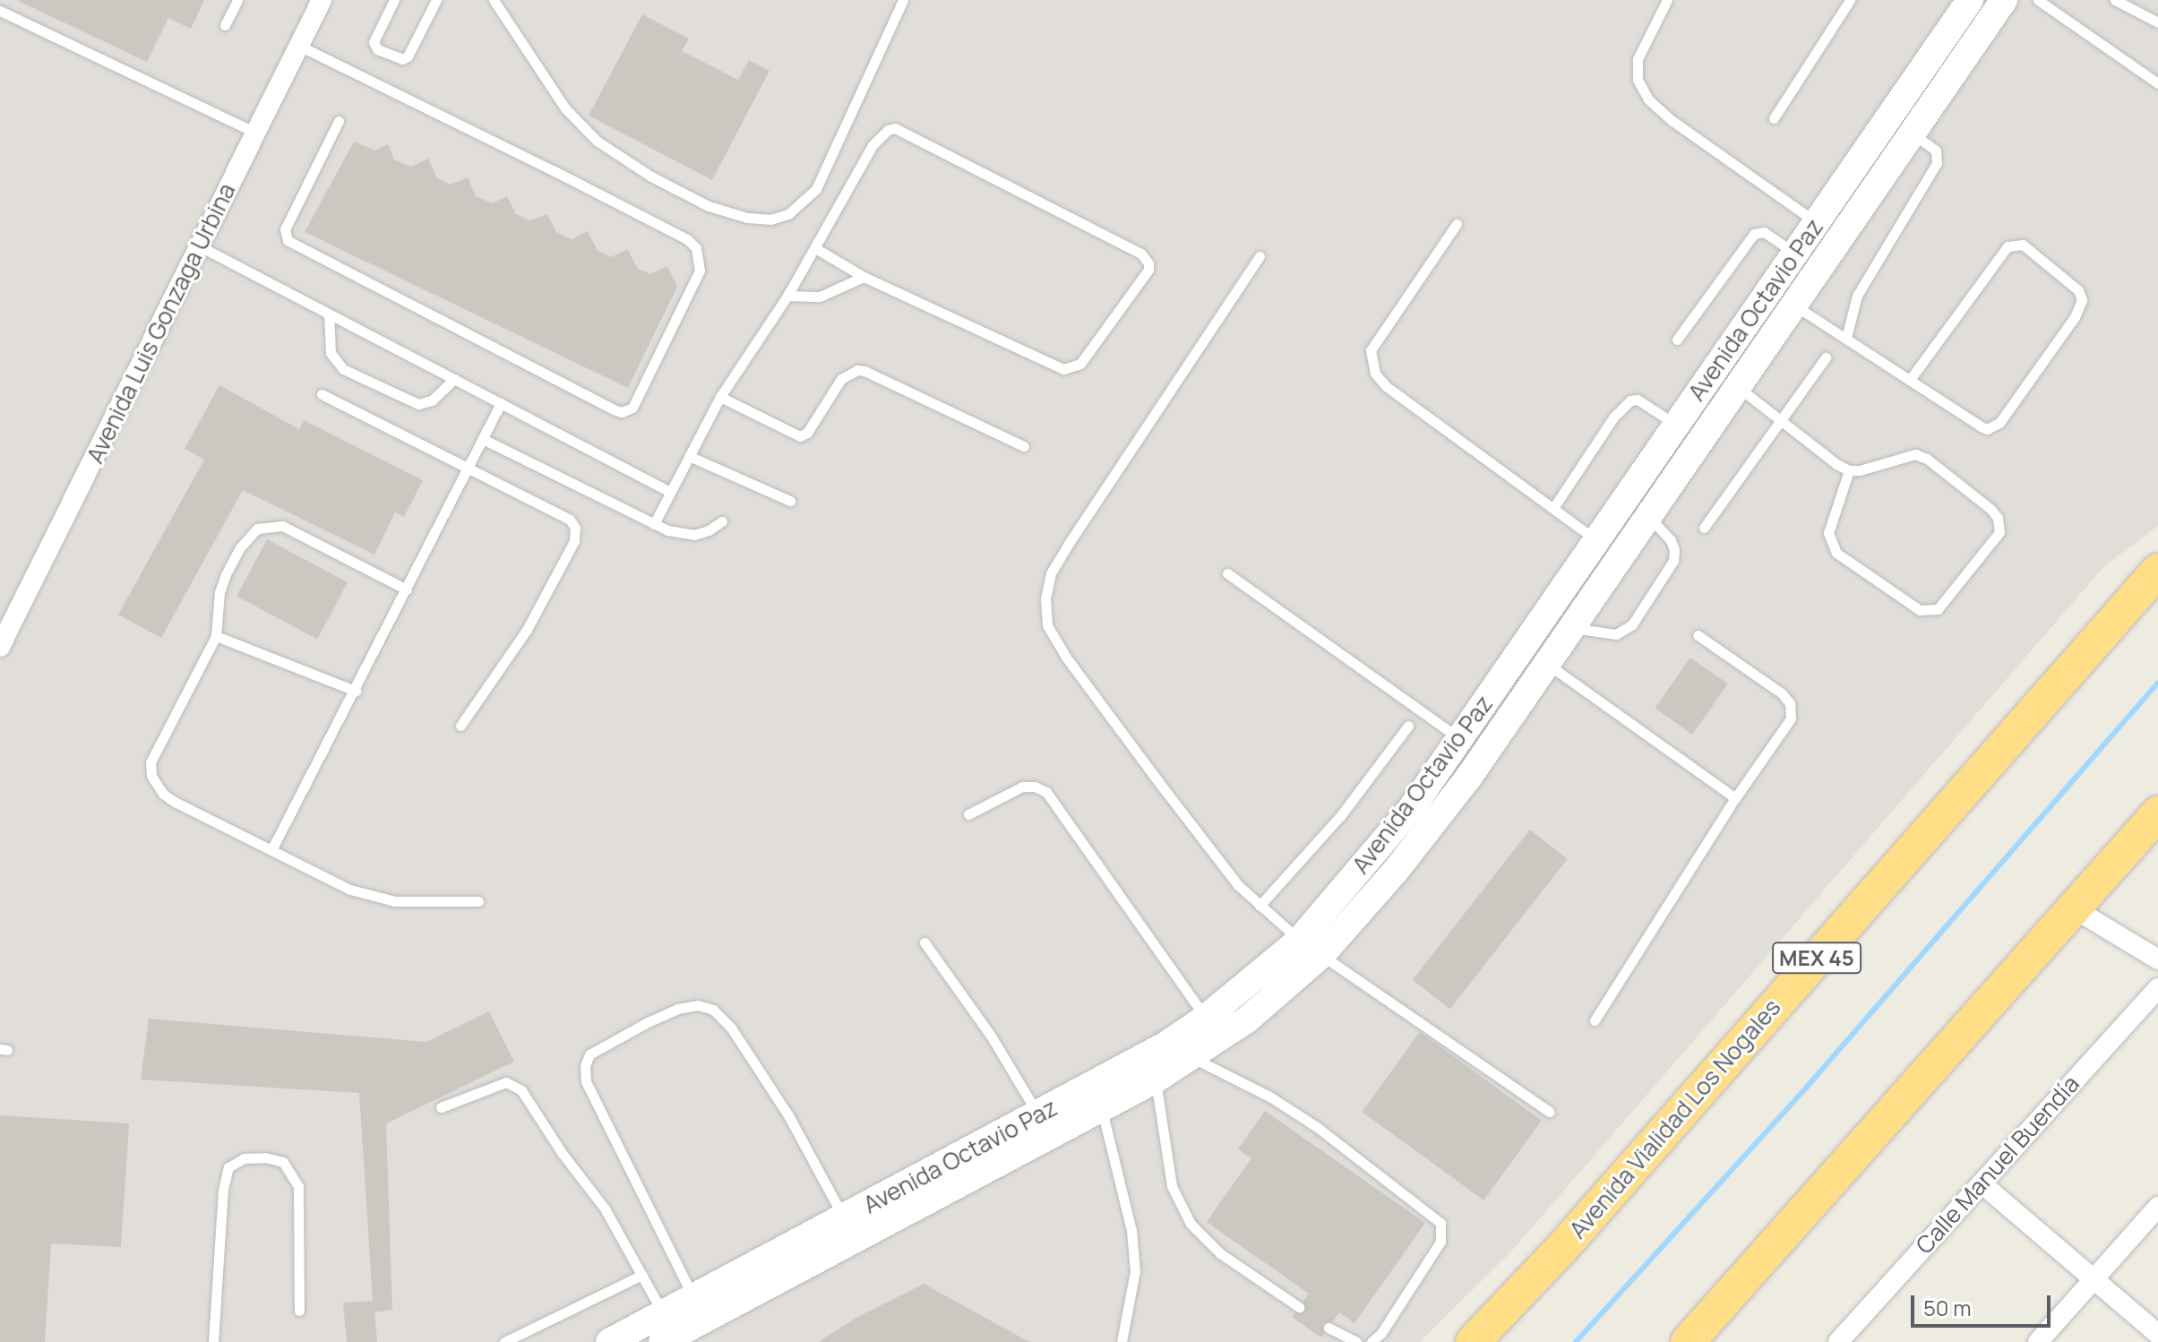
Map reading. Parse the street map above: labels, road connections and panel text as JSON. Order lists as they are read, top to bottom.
{
  "streets": {
    "highway": ["MEX 45", "Avenida Vialidad Los Nogales"],
    "street": ["Avenida Octavio Paz", "Avenida Luis Gonzaga Urbina", "Calle Manuel Buendía"]
  },
  "scale_bar": "50 m"
}
